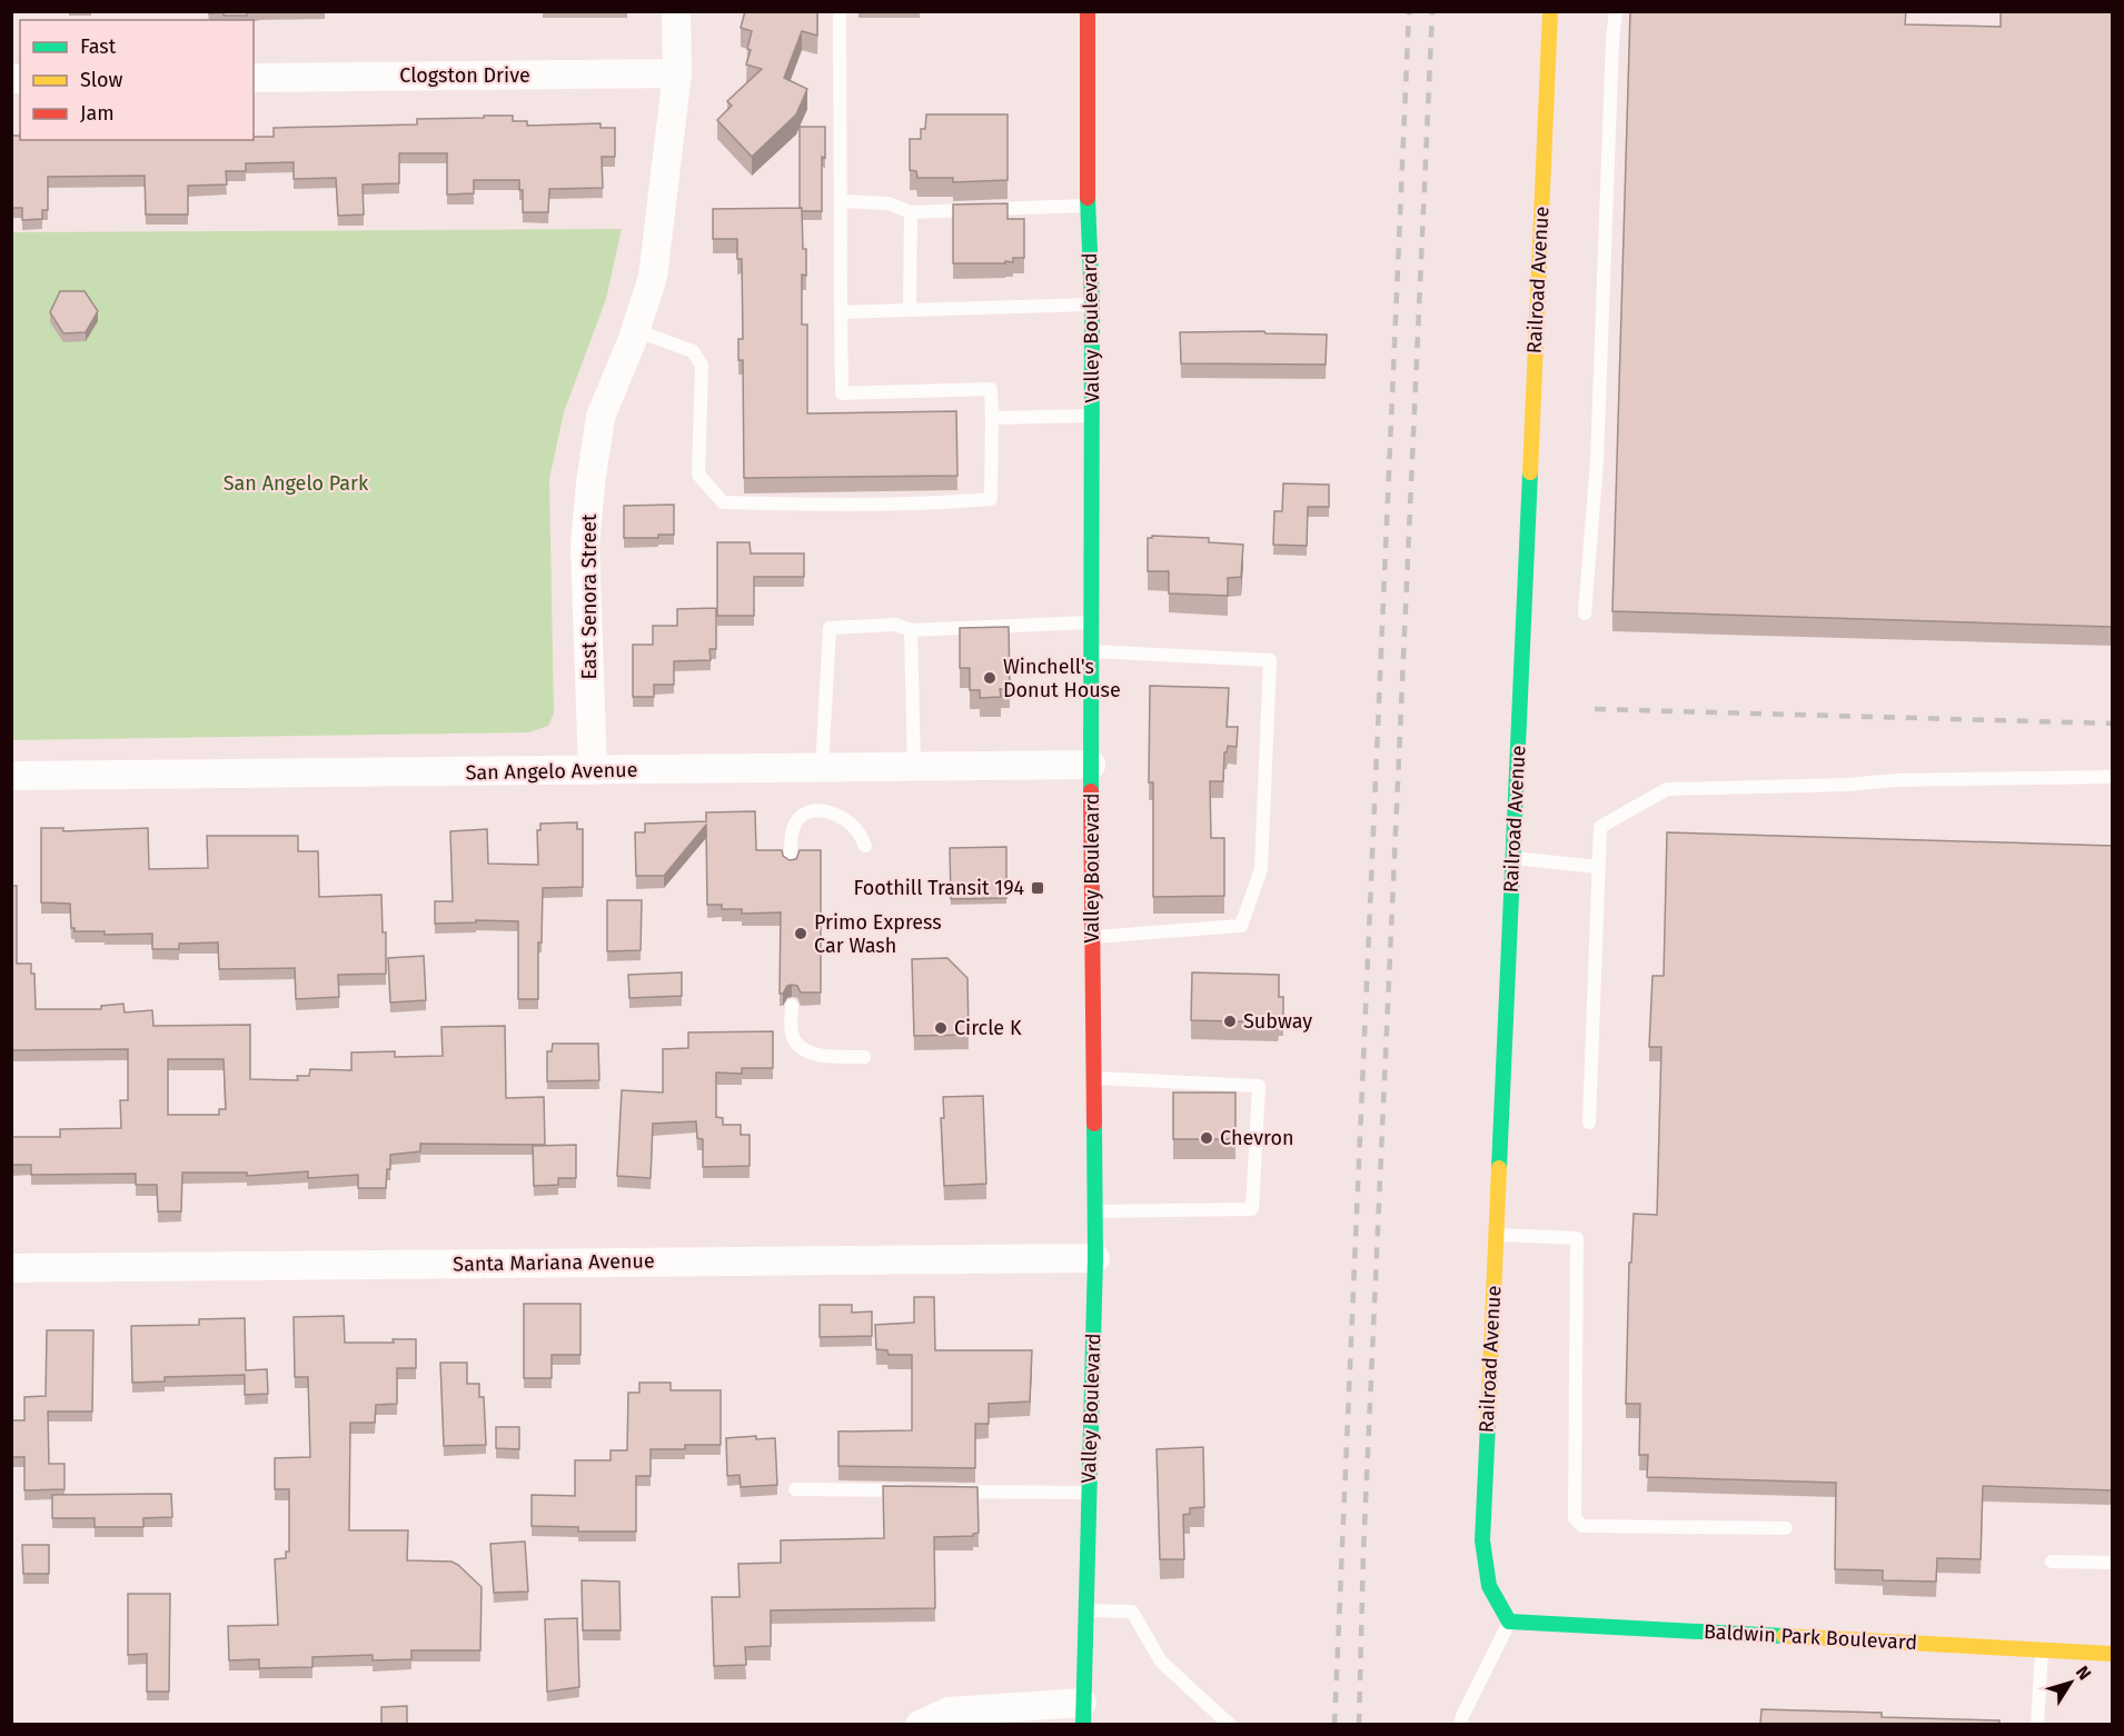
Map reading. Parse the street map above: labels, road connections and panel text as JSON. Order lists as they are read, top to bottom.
{
  "streets": {
    "street": [
      "Clogston Drive",
      "Railroad Avenue",
      "Valley Boulevard",
      "East Senora Street",
      "San Angelo Avenue",
      "Santa Mariana Avenue",
      "Baldwin Park Boulevard"
    ]
  },
  "crossings": [
    ["Clogston Drive", "East Senora Street"],
    ["Railroad Avenue", "Baldwin Park Boulevard"],
    ["Valley Boulevard", "San Angelo Avenue"],
    ["Valley Boulevard", "Santa Mariana Avenue"],
    ["East Senora Street", "San Angelo Avenue"]
  ],
  "parks": ["San Angelo Park"],
  "places": {
    "other": [
      "Winchell's Donut House",
      "Primo Express Car Wash",
      "Subway",
      "Circle K",
      "Chevron"
    ],
    "transit": ["Foothill Transit 194"]
  },
  "legend": ["Fast", "Slow", "Jam"],
  "north": "top right"
}
